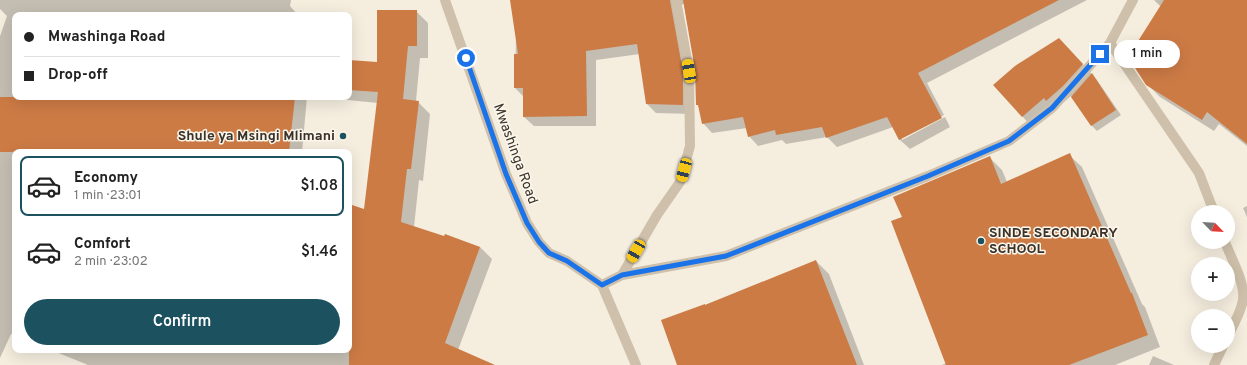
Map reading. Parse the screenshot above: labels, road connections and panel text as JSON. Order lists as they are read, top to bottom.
{
  "streets": {
    "street": ["Mwashinga Road"]
  },
  "places": ["Shule ya Msingi Mlimani", "SINDE SECONDARY SCHOOL"],
  "north": "bottom right",
  "page": {
    "banner": ["Mwashinga Road", "Drop-off"],
    "bubble": "1 min",
    "list": [
      {
        "name": "Economy",
        "note": "1 min · 23:01",
        "value": "$1.08"
      },
      {
        "name": "Comfort",
        "note": "2 min · 23:02",
        "value": "$1.46"
      }
    ],
    "map_buttons": ["+", "−"],
    "buttons": "Confirm"
  }
}
